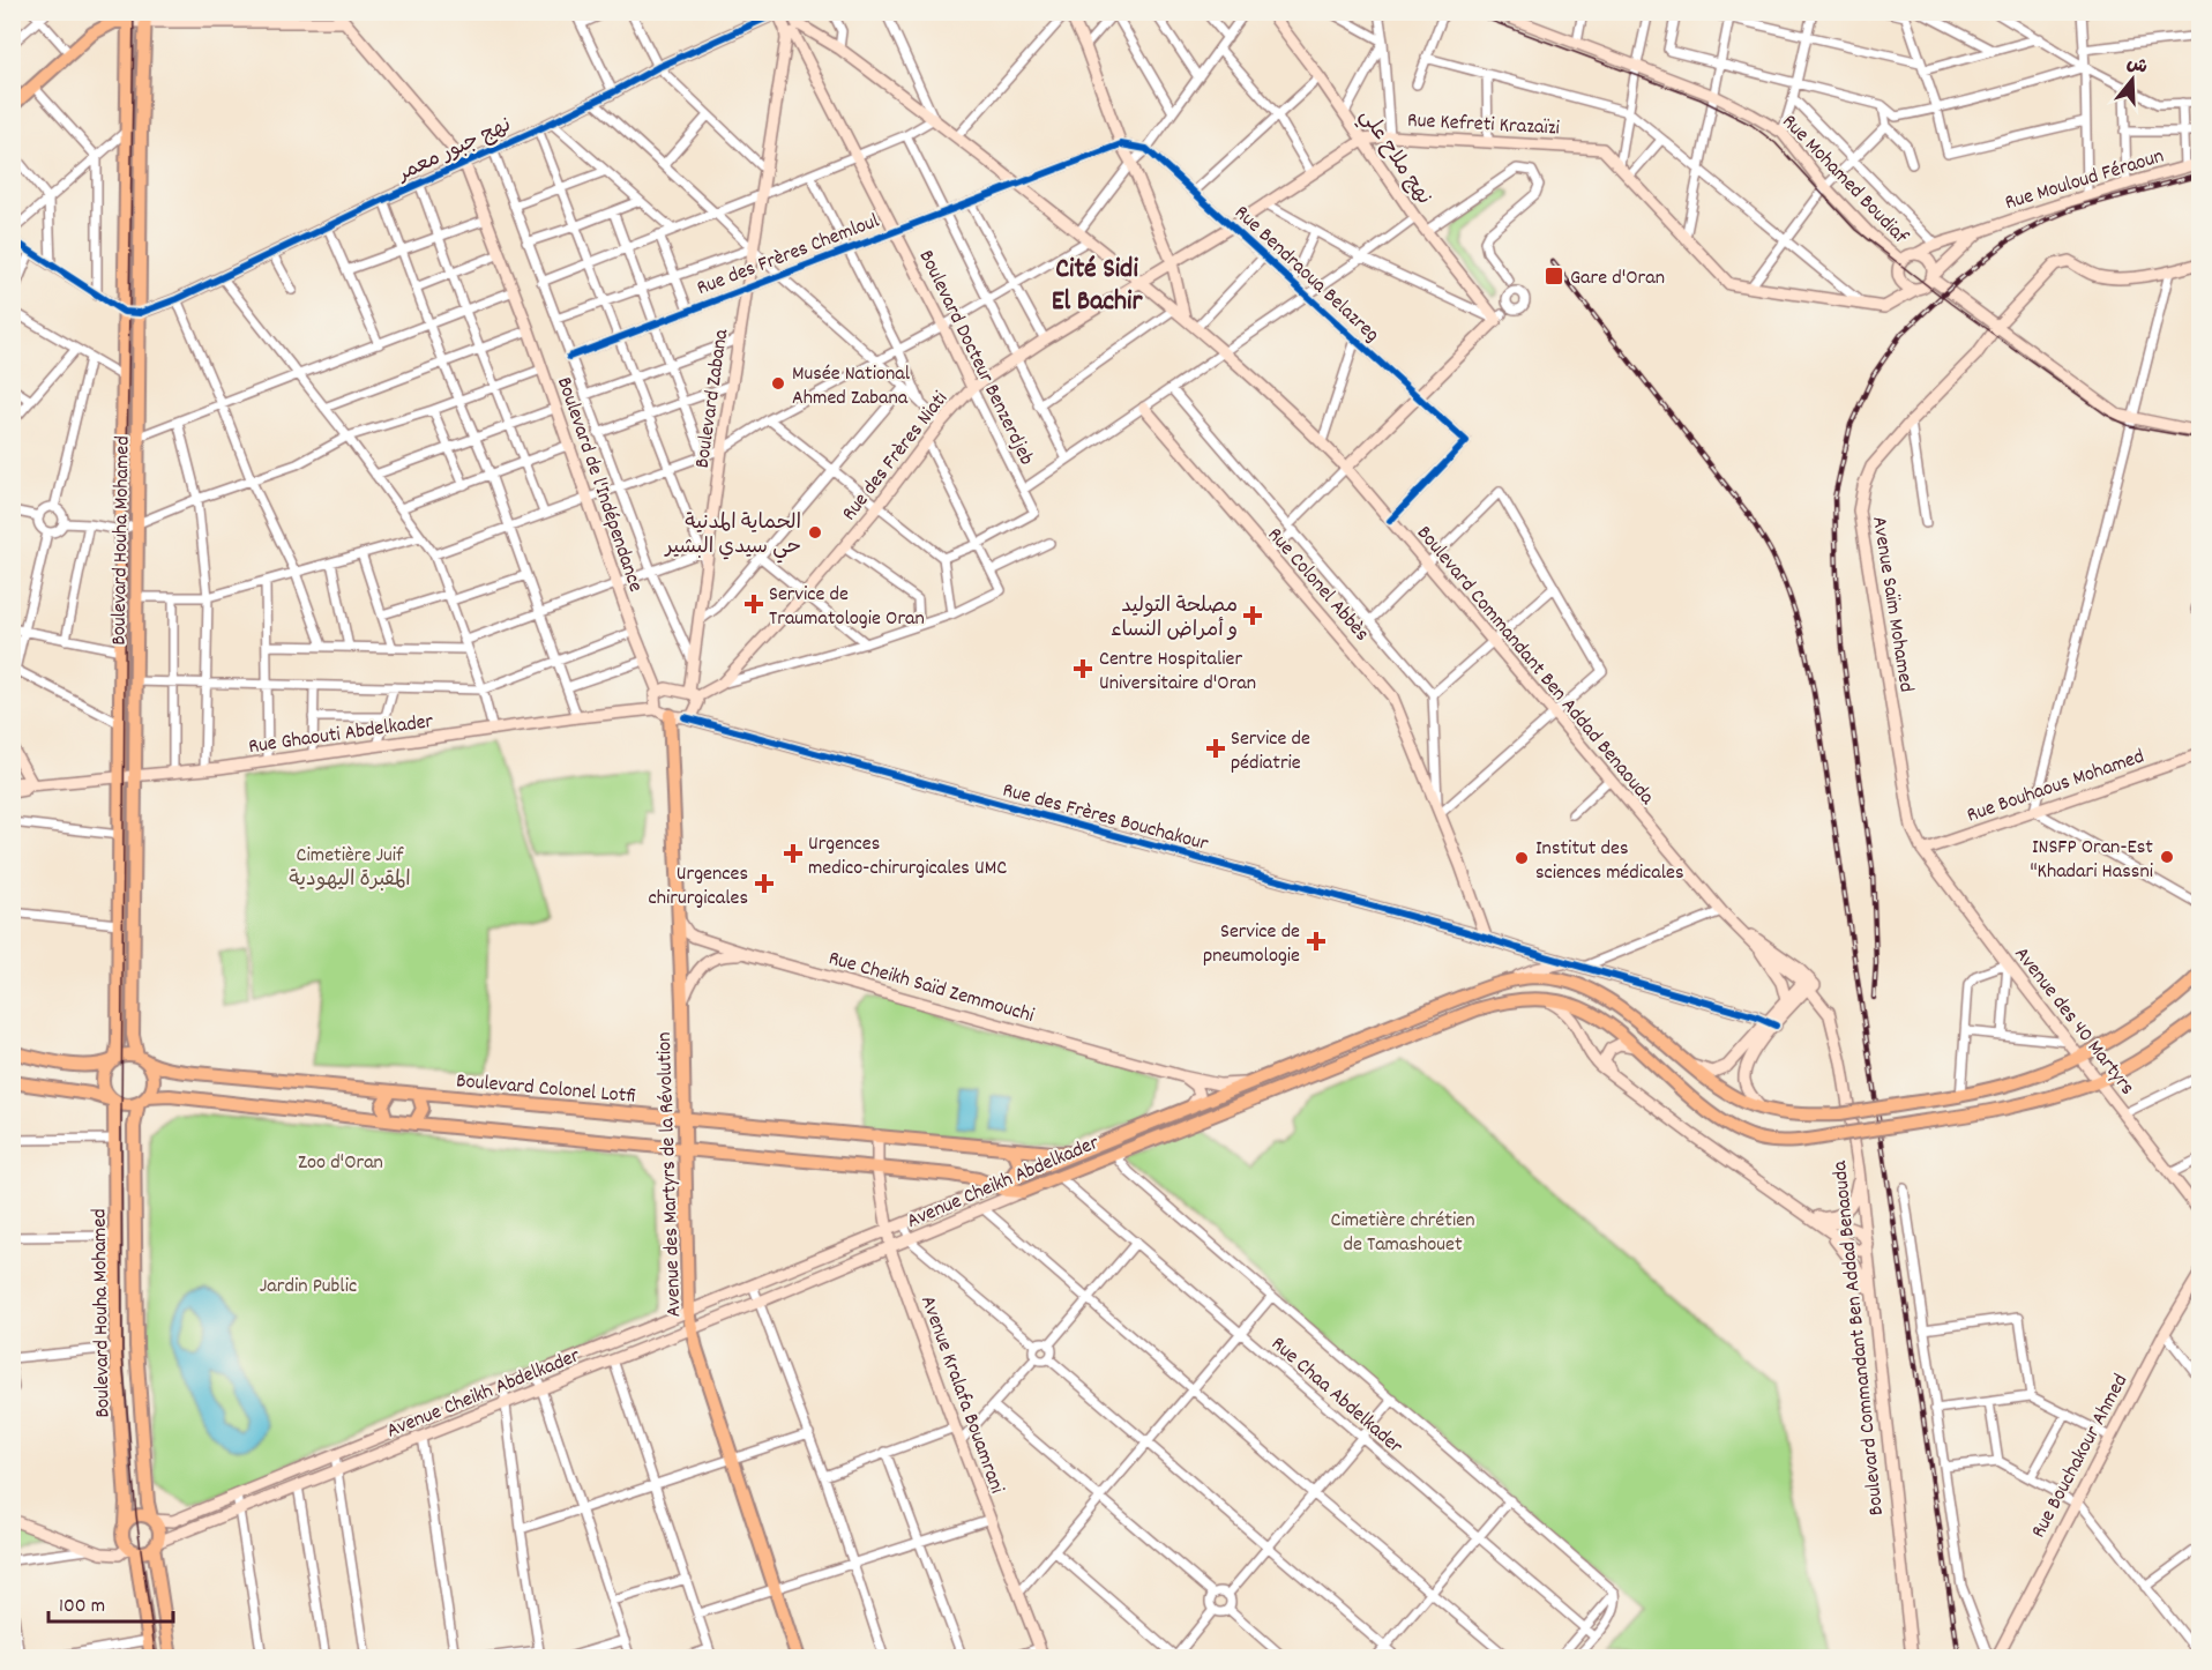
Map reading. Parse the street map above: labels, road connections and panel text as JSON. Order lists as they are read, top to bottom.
{
  "streets": {
    "main road": [
      "Rue Kefreti Krazaïzi",
      "نهج جبور معمر",
      "نهج ملاح علي",
      "Rue Mohamed Boudiaf",
      "Rue Mouloud Féraoun",
      "Boulevard Docteur Benzerdjeb",
      "Boulevard Zabana",
      "Rue des Frères Niati",
      "Boulevard de l'Indépendance",
      "Boulevard Houha Mohamed",
      "Rue Colonel Abbès",
      "Avenue Saïm Mohamed",
      "Boulevard Commandant Ben Addad Benaouda",
      "Rue Ghaouti Abdelkader",
      "Rue Bouhaous Mohamed",
      "Rue des Frères Bouchakour",
      "Rue Cheikh Saïd Zemmouchi",
      "Avenue des 40 Martyrs",
      "Boulevard Colonel Lotfi",
      "Avenue des Martyrs de la Révolution",
      "Avenue Cheikh Abdelkader",
      "Avenue Kralafa Bouamrani",
      "Rue Bouchakour Ahmed"
    ],
    "street": ["Rue des Frères Chemloul", "Rue Bendraoua Belazreg", "Rue Chaa Abdelkader"]
  },
  "crossings": [
    ["Rue Kefreti Krazaïzi", "نهج ملاح علي"],
    ["Rue Kefreti Krazaïzi", "Rue des Frères Niati"],
    ["نهج جبور معمر", "Boulevard Docteur Benzerdjeb"],
    ["نهج جبور معمر", "Boulevard de l'Indépendance"],
    ["نهج جبور معمر", "Boulevard Houha Mohamed"],
    ["نهج ملاح علي", "Rue des Frères Niati"],
    ["Rue Mohamed Boudiaf", "Rue Mouloud Féraoun"],
    ["Rue des Frères Chemloul", "Boulevard Docteur Benzerdjeb"],
    ["Rue des Frères Chemloul", "Boulevard Zabana"],
    ["Rue des Frères Chemloul", "Boulevard Commandant Ben Addad Benaouda"],
    ["Rue Bendraoua Belazreg", "Rue des Frères Niati"],
    ["Rue Bendraoua Belazreg", "Boulevard Commandant Ben Addad Benaouda"],
    ["Boulevard Docteur Benzerdjeb", "Boulevard Zabana"],
    ["Boulevard Docteur Benzerdjeb", "Rue des Frères Niati"],
    ["Boulevard Zabana", "Rue des Frères Niati"],
    ["Rue des Frères Niati", "Boulevard Commandant Ben Addad Benaouda"],
    ["Boulevard Houha Mohamed", "Rue Ghaouti Abdelkader"],
    ["Boulevard Houha Mohamed", "Boulevard Colonel Lotfi"],
    ["Boulevard Houha Mohamed", "Avenue Cheikh Abdelkader"],
    ["Rue Colonel Abbès", "Rue des Frères Bouchakour"],
    ["Avenue Saïm Mohamed", "Rue Bouhaous Mohamed"],
    ["Avenue Saïm Mohamed", "Avenue des 40 Martyrs"],
    ["Rue Ghaouti Abdelkader", "Rue des Frères Bouchakour"],
    ["Rue Bouhaous Mohamed", "Avenue des 40 Martyrs"],
    ["Rue des Frères Bouchakour", "Avenue des Martyrs de la Révolution"],
    ["Rue Cheikh Saïd Zemmouchi", "Avenue des Martyrs de la Révolution"],
    ["Rue Cheikh Saïd Zemmouchi", "Avenue Cheikh Abdelkader"],
    ["Avenue des 40 Martyrs", "Avenue Cheikh Abdelkader"],
    ["Boulevard Colonel Lotfi", "Avenue des Martyrs de la Révolution"],
    ["Boulevard Colonel Lotfi", "Avenue Cheikh Abdelkader"],
    ["Boulevard Colonel Lotfi", "Avenue Kralafa Bouamrani"],
    ["Avenue des Martyrs de la Révolution", "Avenue Cheikh Abdelkader"],
    ["Avenue Cheikh Abdelkader", "Avenue Kralafa Bouamrani"],
    ["Avenue Cheikh Abdelkader", "Rue Chaa Abdelkader"]
  ],
  "districts": ["Cité Sidi El Bachir"],
  "parks": [
    "Cimetière Juif المقبرة اليهودية",
    "Zoo d'Oran",
    "Cimetière chrétien de Tamashouet",
    "Jardin Public"
  ],
  "places": {
    "transit": ["Gare d'Oran"],
    "other": [
      "Musée National Ahmed Zabana",
      "الحماية المدنية حي سيدي البشير",
      "INSFP Oran-Est \"Khadari Hassni",
      "Institut des sciences médicales"
    ],
    "health": [
      "Service de Traumatologie Oran",
      "مصلحة التوليد و أمراض النساء",
      "Centre Hospitalier Universitaire d'Oran",
      "Service de pédiatrie",
      "Urgences medico-chirurgicales UMC",
      "Urgences chirurgicales",
      "Service de pneumologie"
    ]
  },
  "scale_bar": "100 m",
  "north": "top"
}
